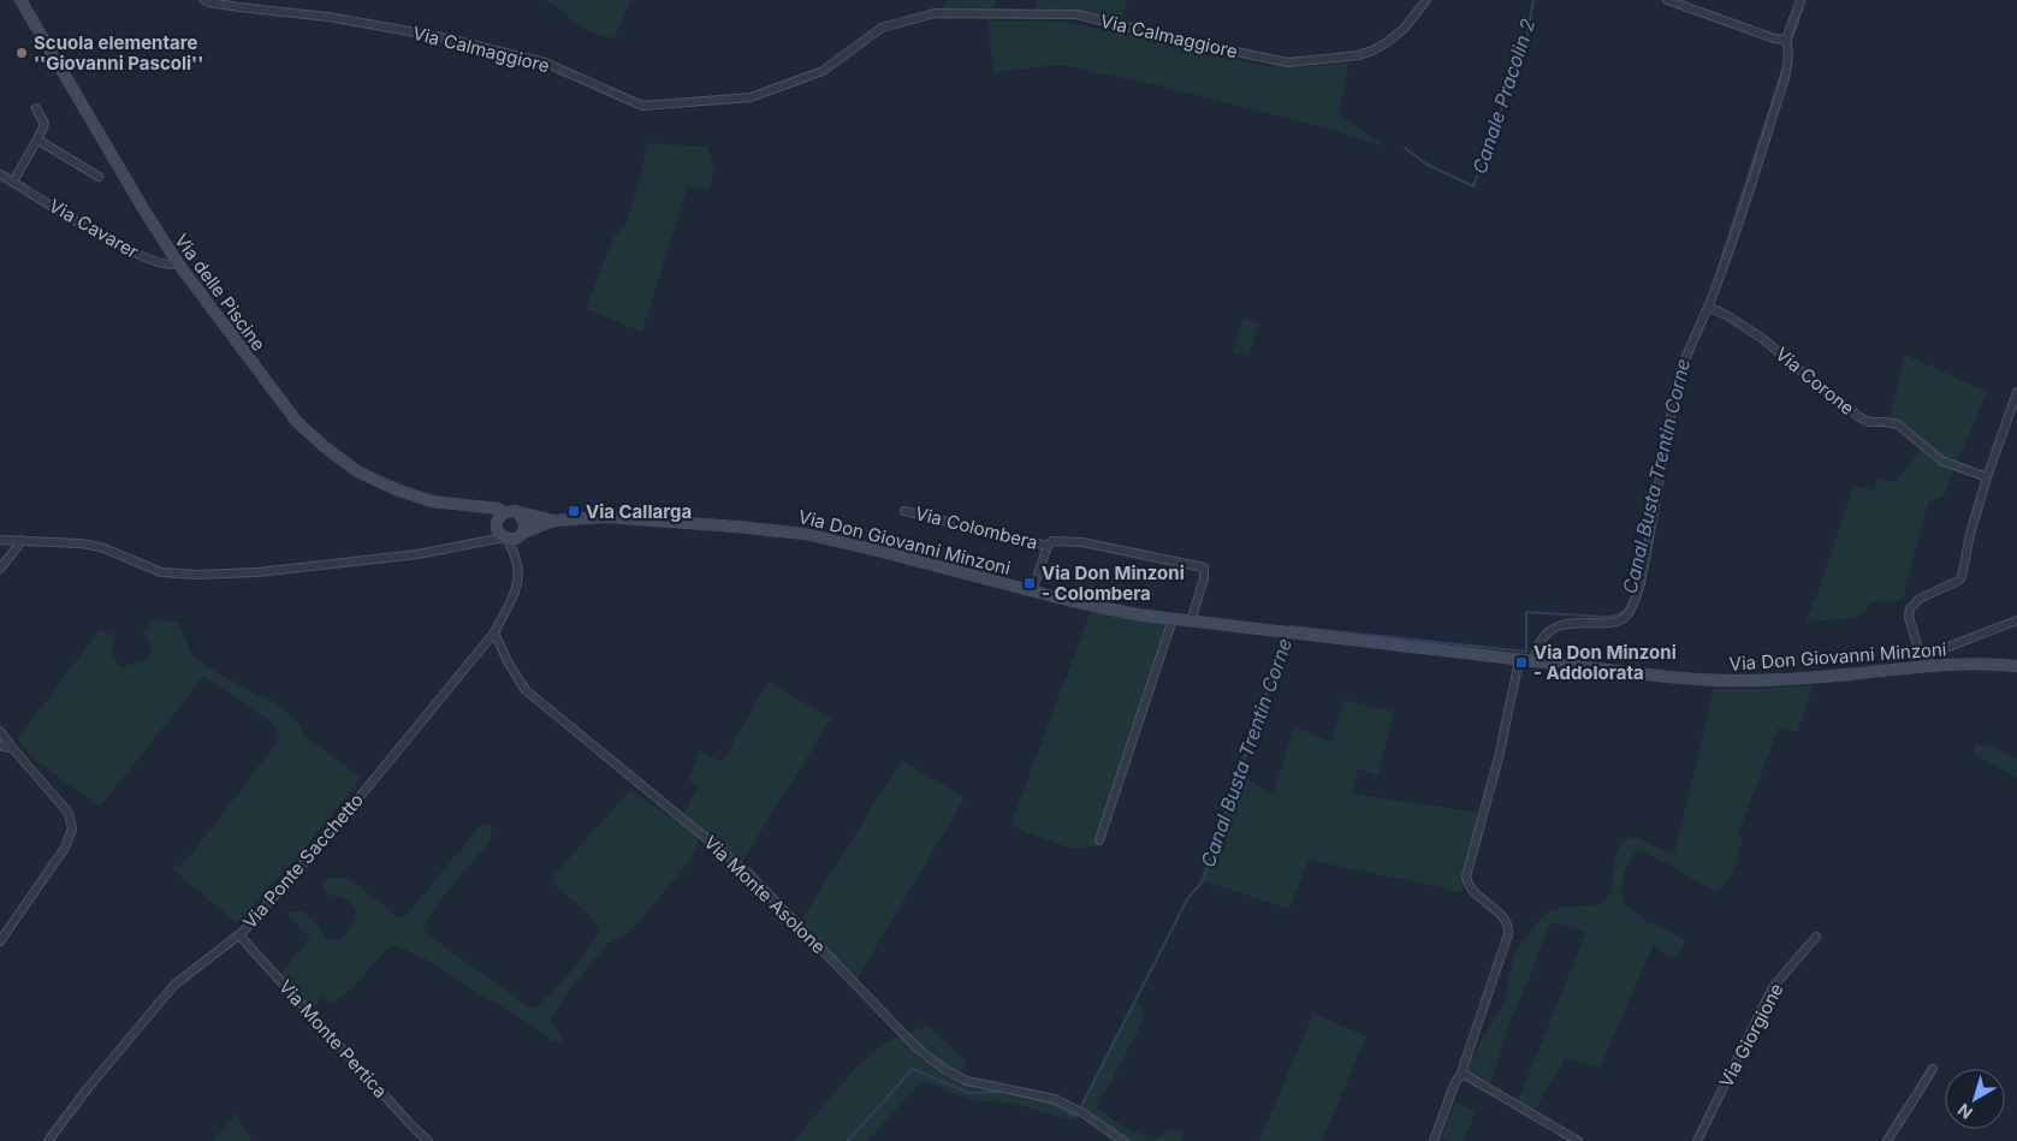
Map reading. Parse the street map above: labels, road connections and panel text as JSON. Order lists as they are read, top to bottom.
{
  "streets": {
    "street": [
      "Via Calmaggiore",
      "Via Cavarer",
      "Via delle Piscine",
      "Via Corone",
      "Via Colombera",
      "Via Don Giovanni Minzoni",
      "Via Ponte Sacchetto",
      "Via Monte Asolone",
      "Via Giorgione",
      "Via Monte Pertica"
    ]
  },
  "crossings": [
    ["Via Cavarer", "Via delle Piscine"],
    ["Via delle Piscine", "Via Don Giovanni Minzoni"],
    ["Via delle Piscine", "Via Ponte Sacchetto"],
    ["Via Colombera", "Via Don Giovanni Minzoni"],
    ["Via Ponte Sacchetto", "Via Monte Asolone"],
    ["Via Ponte Sacchetto", "Via Monte Pertica"]
  ],
  "water": ["Canale Pracolin 2", "Canal Busta Trentin Corne"],
  "places": {
    "other": ["Scuola elementare ''Giovanni Pascoli''"],
    "transit": ["Via Callarga", "Via Don Minzoni - Colombera", "Via Don Minzoni - Addolorata"]
  },
  "north": "bottom left"
}
